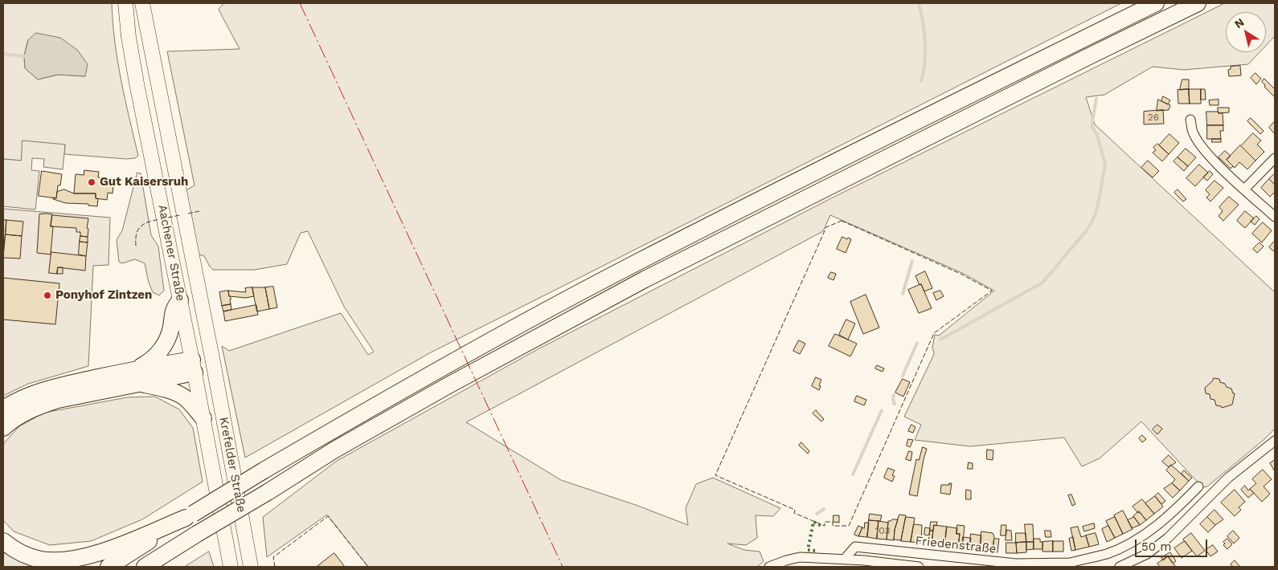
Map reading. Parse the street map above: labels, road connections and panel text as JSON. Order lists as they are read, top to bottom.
{
  "streets": {
    "main road": ["Aachener Straße", "Krefelder Straße"],
    "street": ["Friedenstraße"]
  },
  "crossings": [
    ["Aachener Straße", "Krefelder Straße"]
  ],
  "places": ["Gut Kaisersruh", "Ponyhof Zintzen"],
  "house_numbers": ["26", "103"],
  "scale_bar": "50 m",
  "north": "top left"
}
